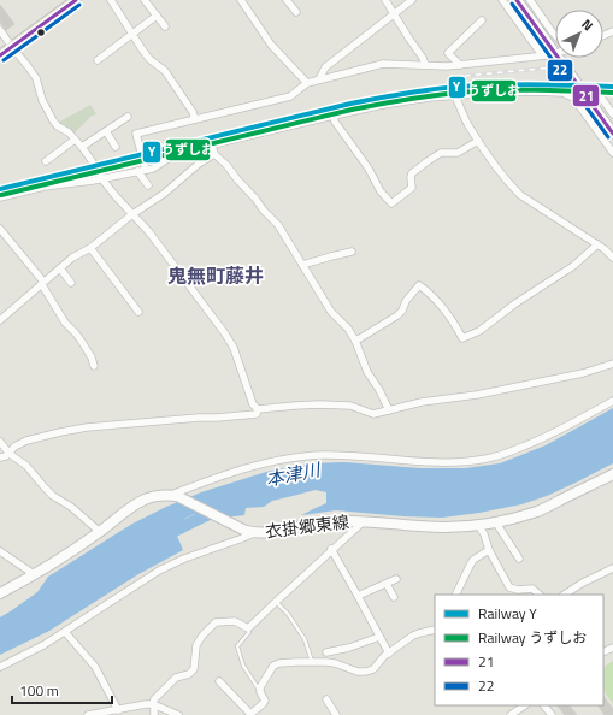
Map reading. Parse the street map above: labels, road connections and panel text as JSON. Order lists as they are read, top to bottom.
{
  "streets": {
    "main road": ["衣掛郷東線"]
  },
  "districts": ["鬼無町藤井"],
  "water": ["本津川"],
  "lines": [
    "transit line 21",
    "transit line 22",
    "rail line Y",
    "rail line うずしお"
  ],
  "legend": [
    "Railway Y",
    "Railway うずしお",
    "21",
    "22"
  ],
  "scale_bar": "100 m",
  "north": "top right"
}
